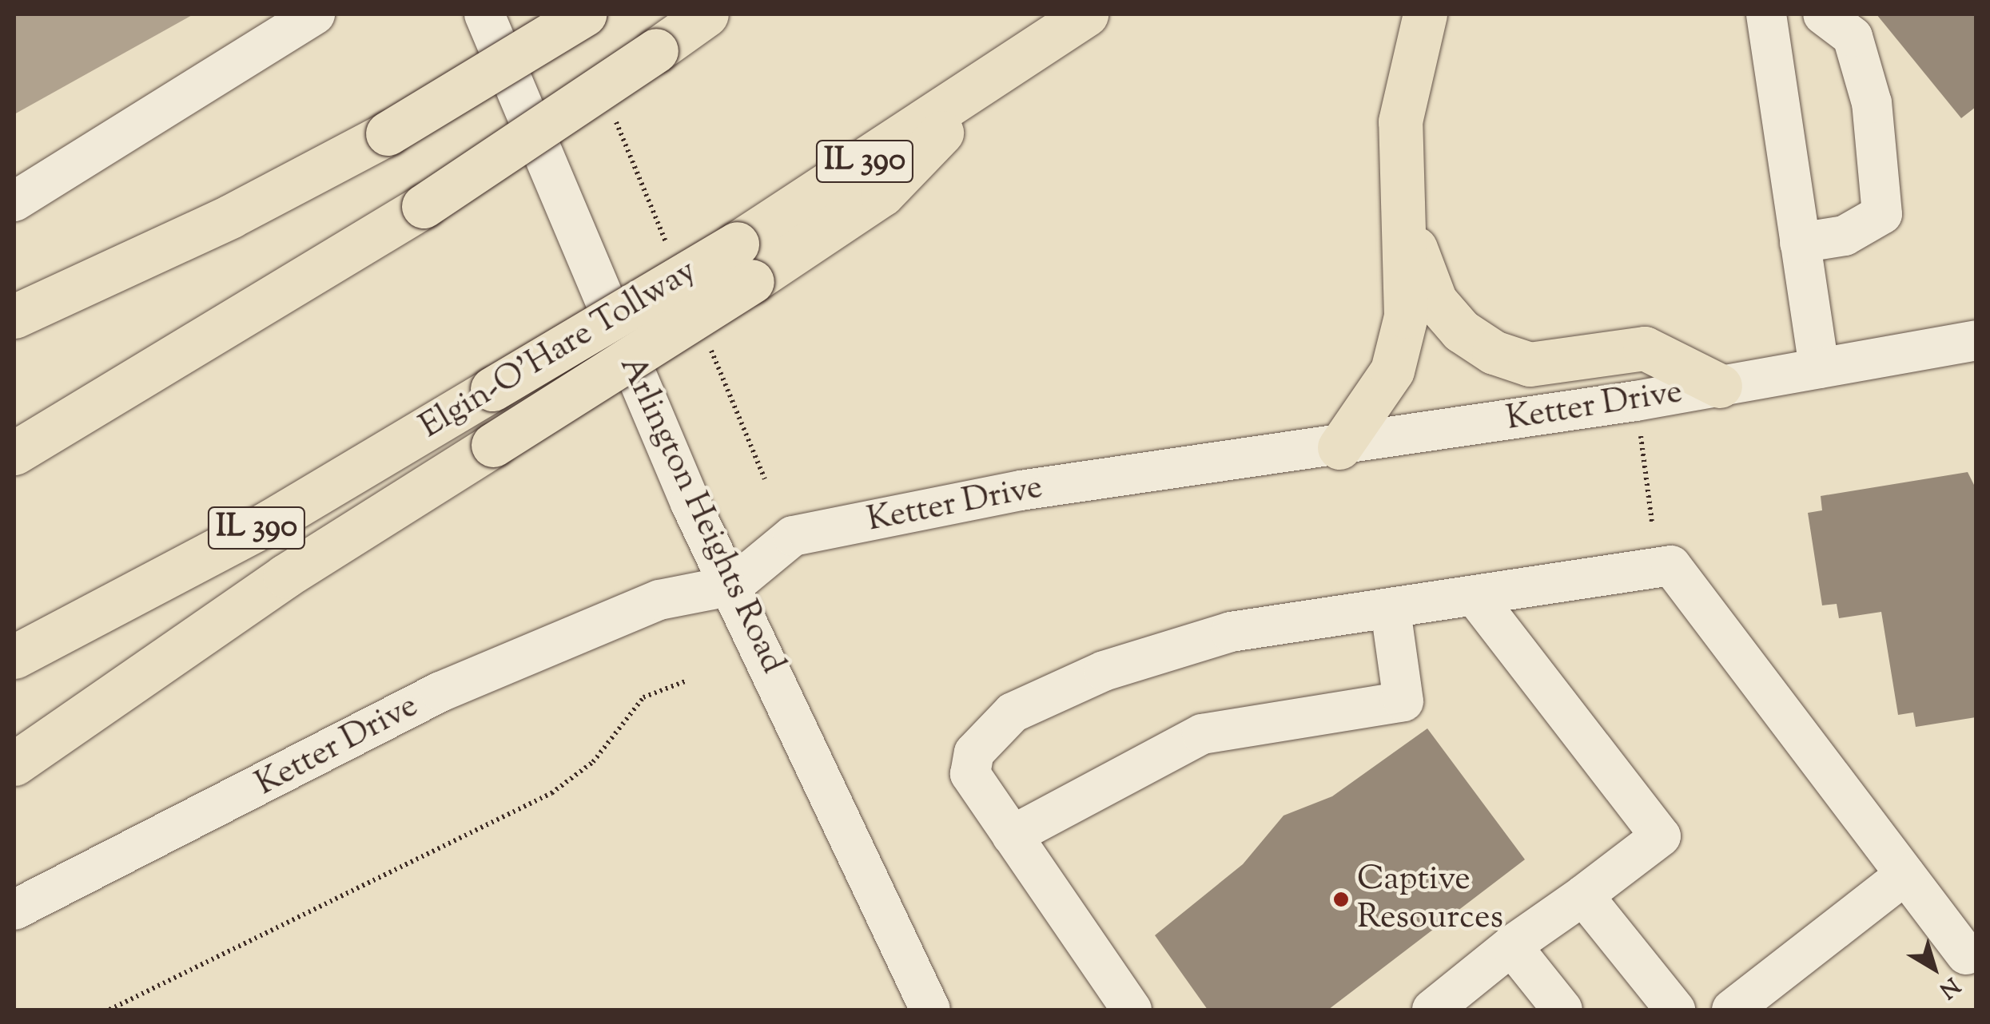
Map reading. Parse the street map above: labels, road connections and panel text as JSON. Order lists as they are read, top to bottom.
{
  "streets": {
    "highway": ["IL 390", "Elgin-O'Hare Tollway"],
    "street": ["Ketter Drive", "Arlington Heights Road"]
  },
  "crossings": [
    ["Ketter Drive", "Arlington Heights Road"]
  ],
  "places": ["Captive Resources"],
  "north": "bottom right"
}
